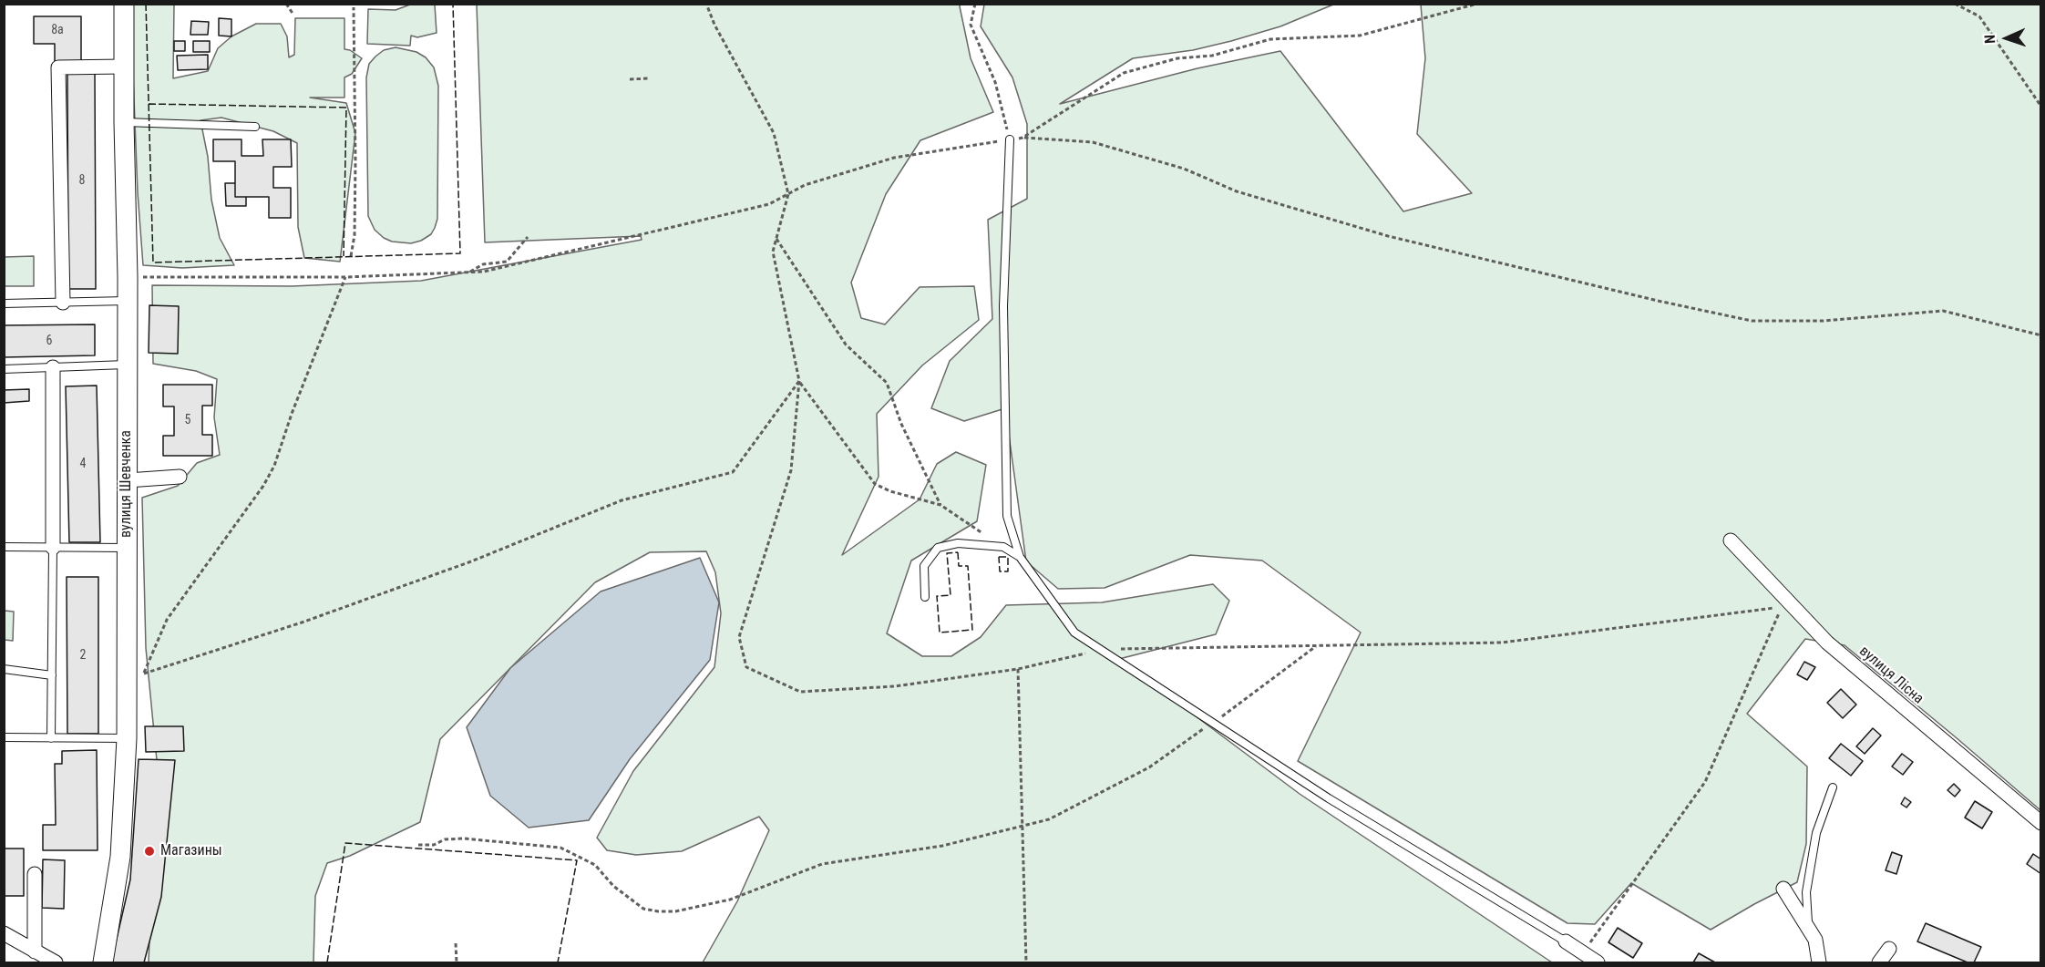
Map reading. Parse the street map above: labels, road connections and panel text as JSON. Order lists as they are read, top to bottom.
{
  "streets": {
    "street": ["вулиця Шевченка", "вулиця Лісна"]
  },
  "places": ["Магазины"],
  "house_numbers": [
    "8а",
    "8",
    "6",
    "5",
    "4",
    "2"
  ],
  "north": "left"
}
